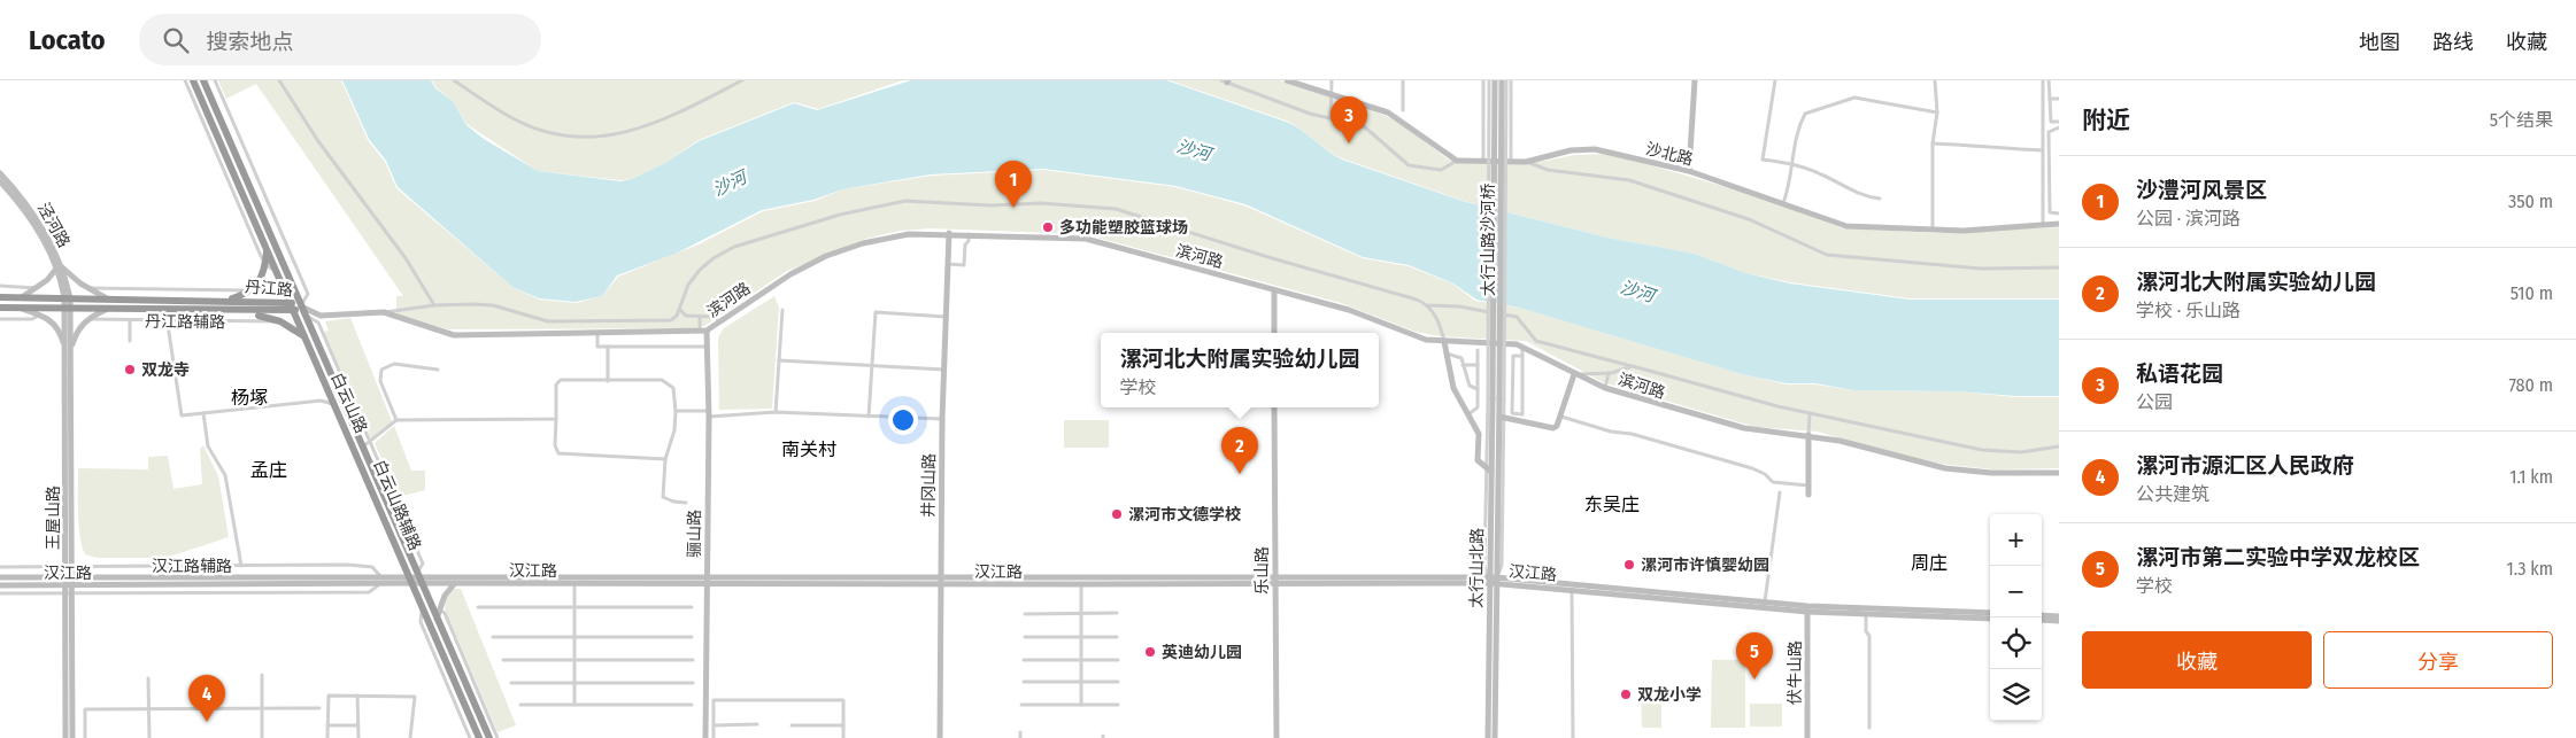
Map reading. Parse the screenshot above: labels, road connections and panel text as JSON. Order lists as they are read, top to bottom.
{
  "streets": {
    "highway": ["丹江路", "白云山路"],
    "street": [
      "沙北路",
      "泾河路",
      "太行山路沙河桥",
      "滨河路",
      "丹江路辅路",
      "井冈山路",
      "白云山路辅路",
      "王屋山路",
      "骊山路",
      "汉江路辅路",
      "太行山北路",
      "汉江路",
      "乐山路",
      "伏牛山路"
    ]
  },
  "crossings": [
    ["泾河路", "丹江路"],
    ["泾河路", "王屋山路"],
    ["太行山路沙河桥", "太行山北路"],
    ["滨河路", "丹江路"],
    ["滨河路", "白云山路"],
    ["滨河路", "井冈山路"],
    ["滨河路", "骊山路"],
    ["丹江路", "白云山路"],
    ["丹江路", "王屋山路"],
    ["白云山路", "白云山路辅路"],
    ["白云山路", "汉江路"],
    ["井冈山路", "汉江路"],
    ["白云山路辅路", "汉江路"],
    ["王屋山路", "汉江路辅路"],
    ["王屋山路", "汉江路"],
    ["骊山路", "汉江路"],
    ["汉江路辅路", "汉江路"],
    ["太行山北路", "汉江路"],
    ["汉江路", "乐山路"],
    ["汉江路", "伏牛山路"]
  ],
  "districts": [
    "杨塚",
    "南关村",
    "孟庄",
    "东吴庄",
    "周庄"
  ],
  "water": ["沙河"],
  "places": [
    "多功能塑胶篮球场",
    "双龙寺",
    "漯河市文德学校",
    "漯河市许慎婴幼园",
    "英迪幼儿园",
    "双龙小学"
  ],
  "page": {
    "header": "Locato",
    "search": "搜索地点",
    "nav": ["地图", "路线", "收藏"],
    "heading": ["附近", "5个结果"],
    "pins": [
      "3",
      "1",
      "2",
      "5",
      "4"
    ],
    "list": [
      {
        "mark": "1",
        "name": "沙澧河风景区",
        "note": "公园 · 滨河路",
        "value": "350 m"
      },
      {
        "mark": "2",
        "name": "漯河北大附属实验幼儿园",
        "note": "学校 · 乐山路",
        "value": "510 m"
      },
      {
        "mark": "3",
        "name": "私语花园",
        "note": "公园",
        "value": "780 m"
      },
      {
        "mark": "4",
        "name": "漯河市源汇区人民政府",
        "note": "公共建筑",
        "value": "1.1 km"
      },
      {
        "mark": "5",
        "name": "漯河市第二实验中学双龙校区",
        "note": "学校",
        "value": "1.3 km"
      }
    ],
    "popup": ["漯河北大附属实验幼儿园", "学校"],
    "map_buttons": ["+", "−"],
    "buttons": ["收藏", "分享"]
  }
}
